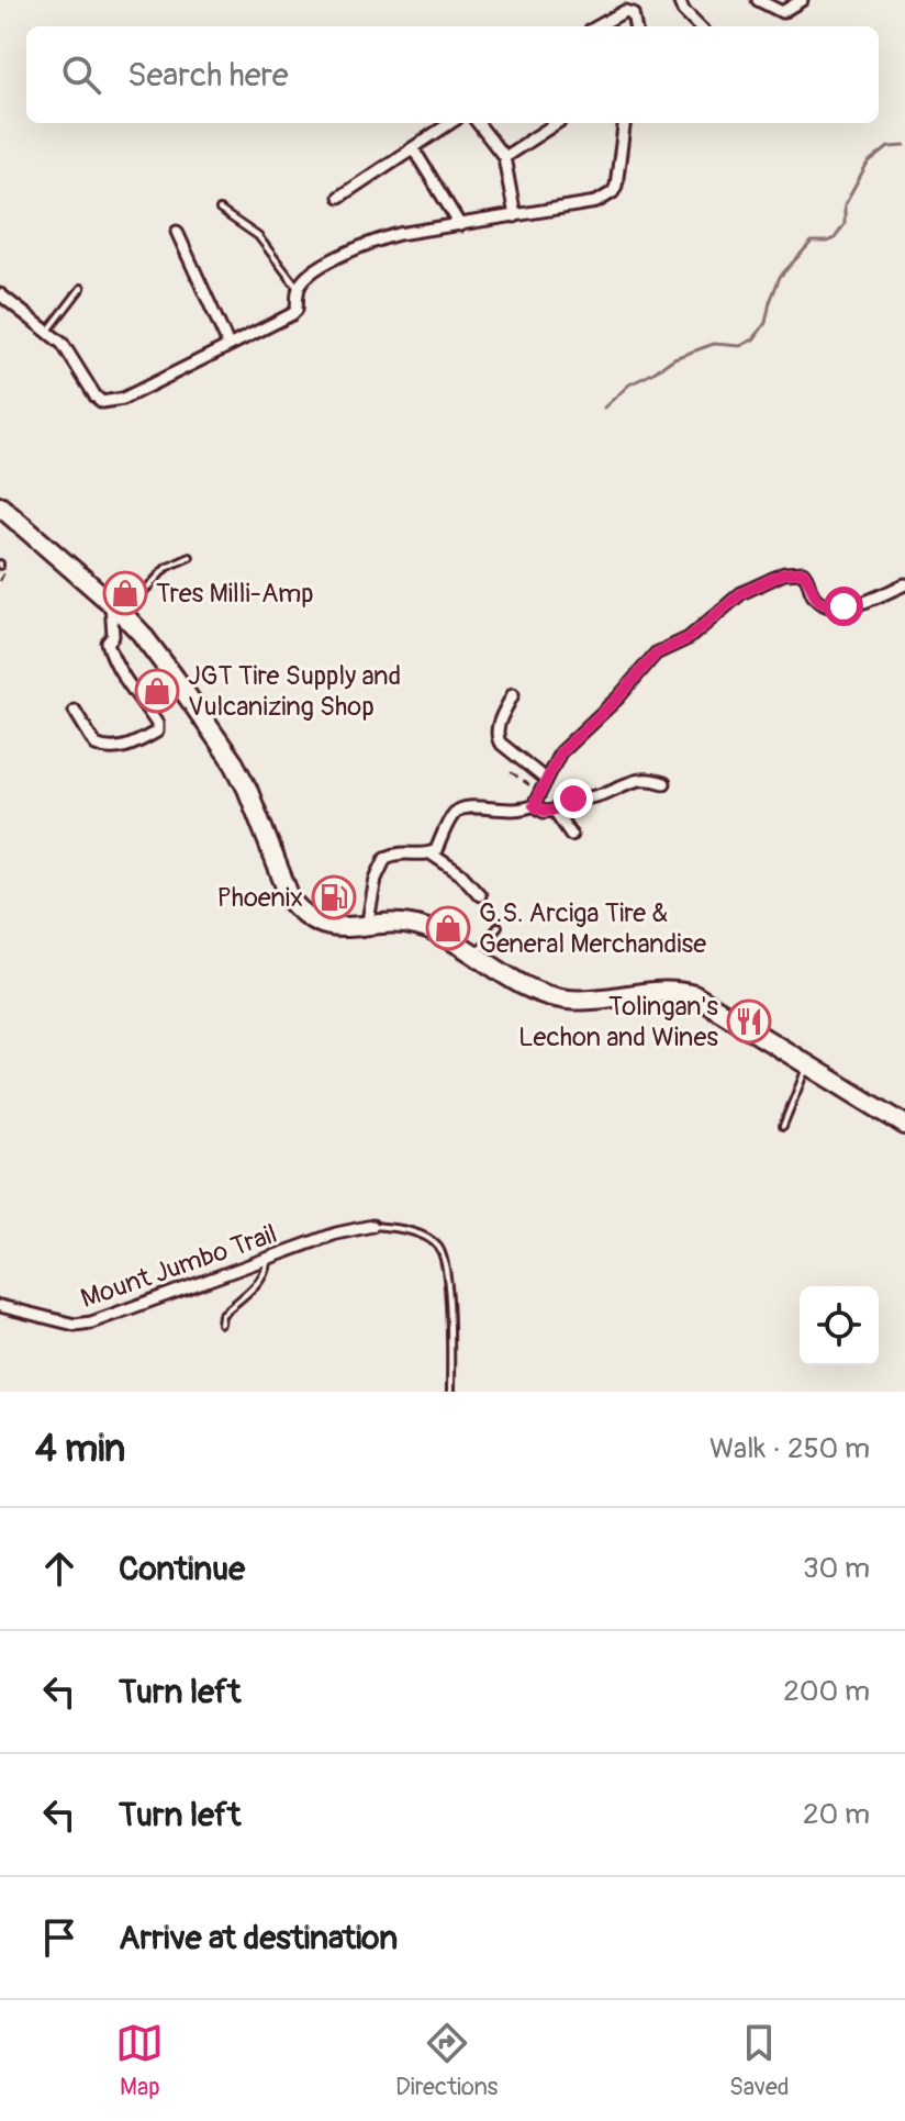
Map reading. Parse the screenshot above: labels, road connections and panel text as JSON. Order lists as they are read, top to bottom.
{
  "streets": {
    "street": ["Mount Jumbo Trail"]
  },
  "places": {
    "shop": ["Tres Milli-Amp", "JGT Tire Supply and Vulcanizing Shop", "G.S. Arciga Tire & General Merchandise"],
    "fuel station": ["Phoenix"],
    "restaurant": ["Tolingan's Lechon and Wines"]
  },
  "page": {
    "search": "Search here",
    "heading": ["4 min", "Walk · 250 m"],
    "list": [
      ["Continue", "30 m"],
      ["Turn left", "200 m"],
      ["Turn left", "20 m"],
      "Arrive at destination"
    ],
    "nav": ["Map", "Directions", "Saved"]
  }
}
